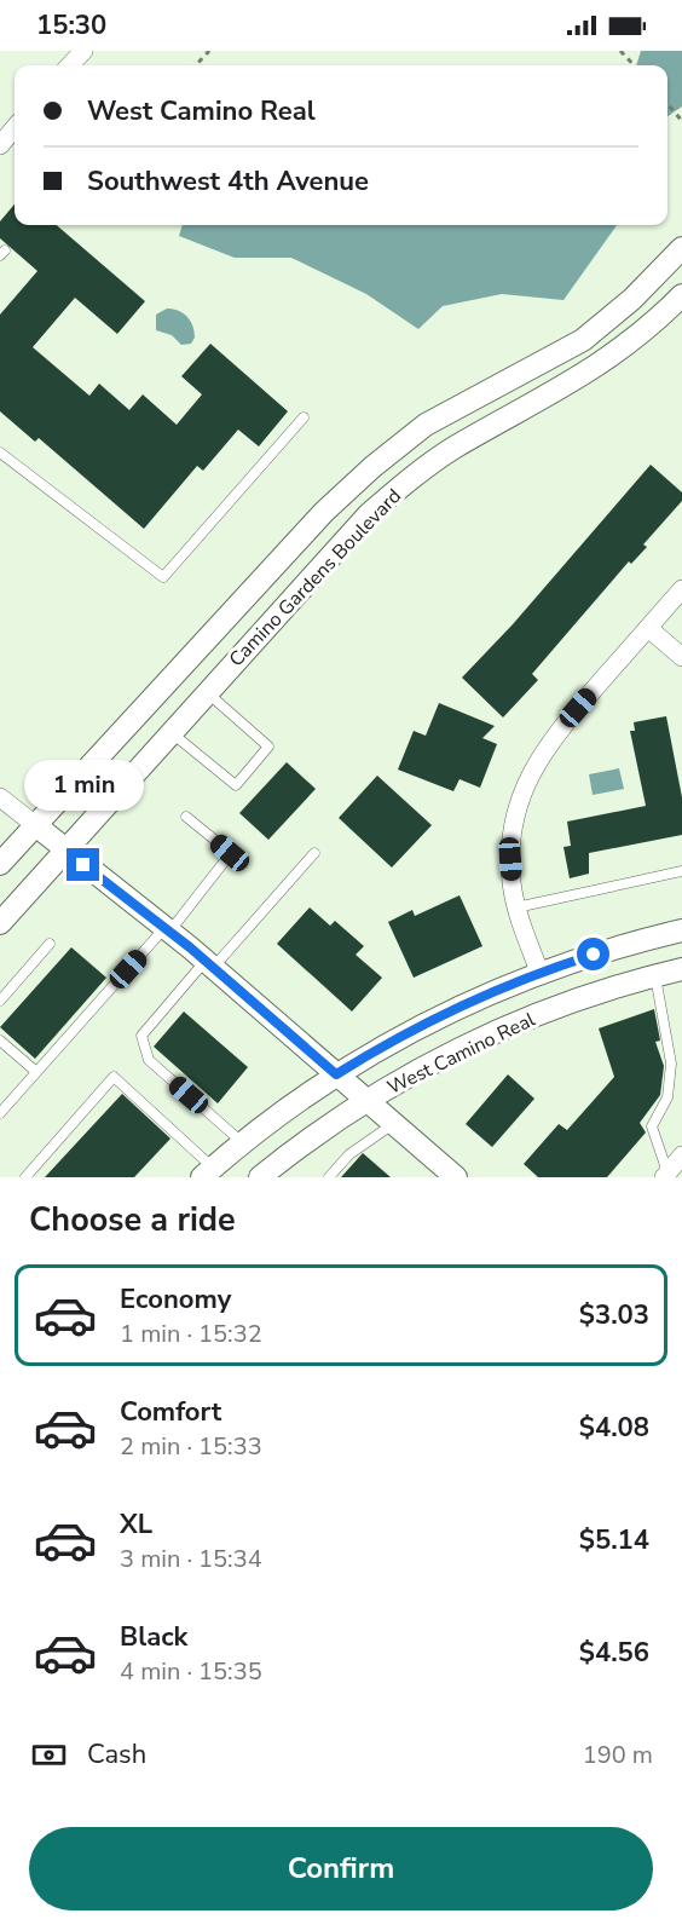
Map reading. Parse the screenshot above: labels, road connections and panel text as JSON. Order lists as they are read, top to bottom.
{
  "streets": {
    "street": ["Camino Gardens Boulevard", "West Camino Real"]
  },
  "page": {
    "status": "15:30",
    "banner": ["West Camino Real", "Southwest 4th Avenue"],
    "bubble": "1 min",
    "heading": "Choose a ride",
    "list": [
      {
        "name": "Economy",
        "note": "1 min · 15:32",
        "value": "$3.03"
      },
      {
        "name": "Comfort",
        "note": "2 min · 15:33",
        "value": "$4.08"
      },
      {
        "name": "XL",
        "note": "3 min · 15:34",
        "value": "$5.14"
      },
      {
        "name": "Black",
        "note": "4 min · 15:35",
        "value": "$4.56"
      }
    ],
    "pay": ["Cash", "190 m"],
    "buttons": "Confirm"
  }
}
